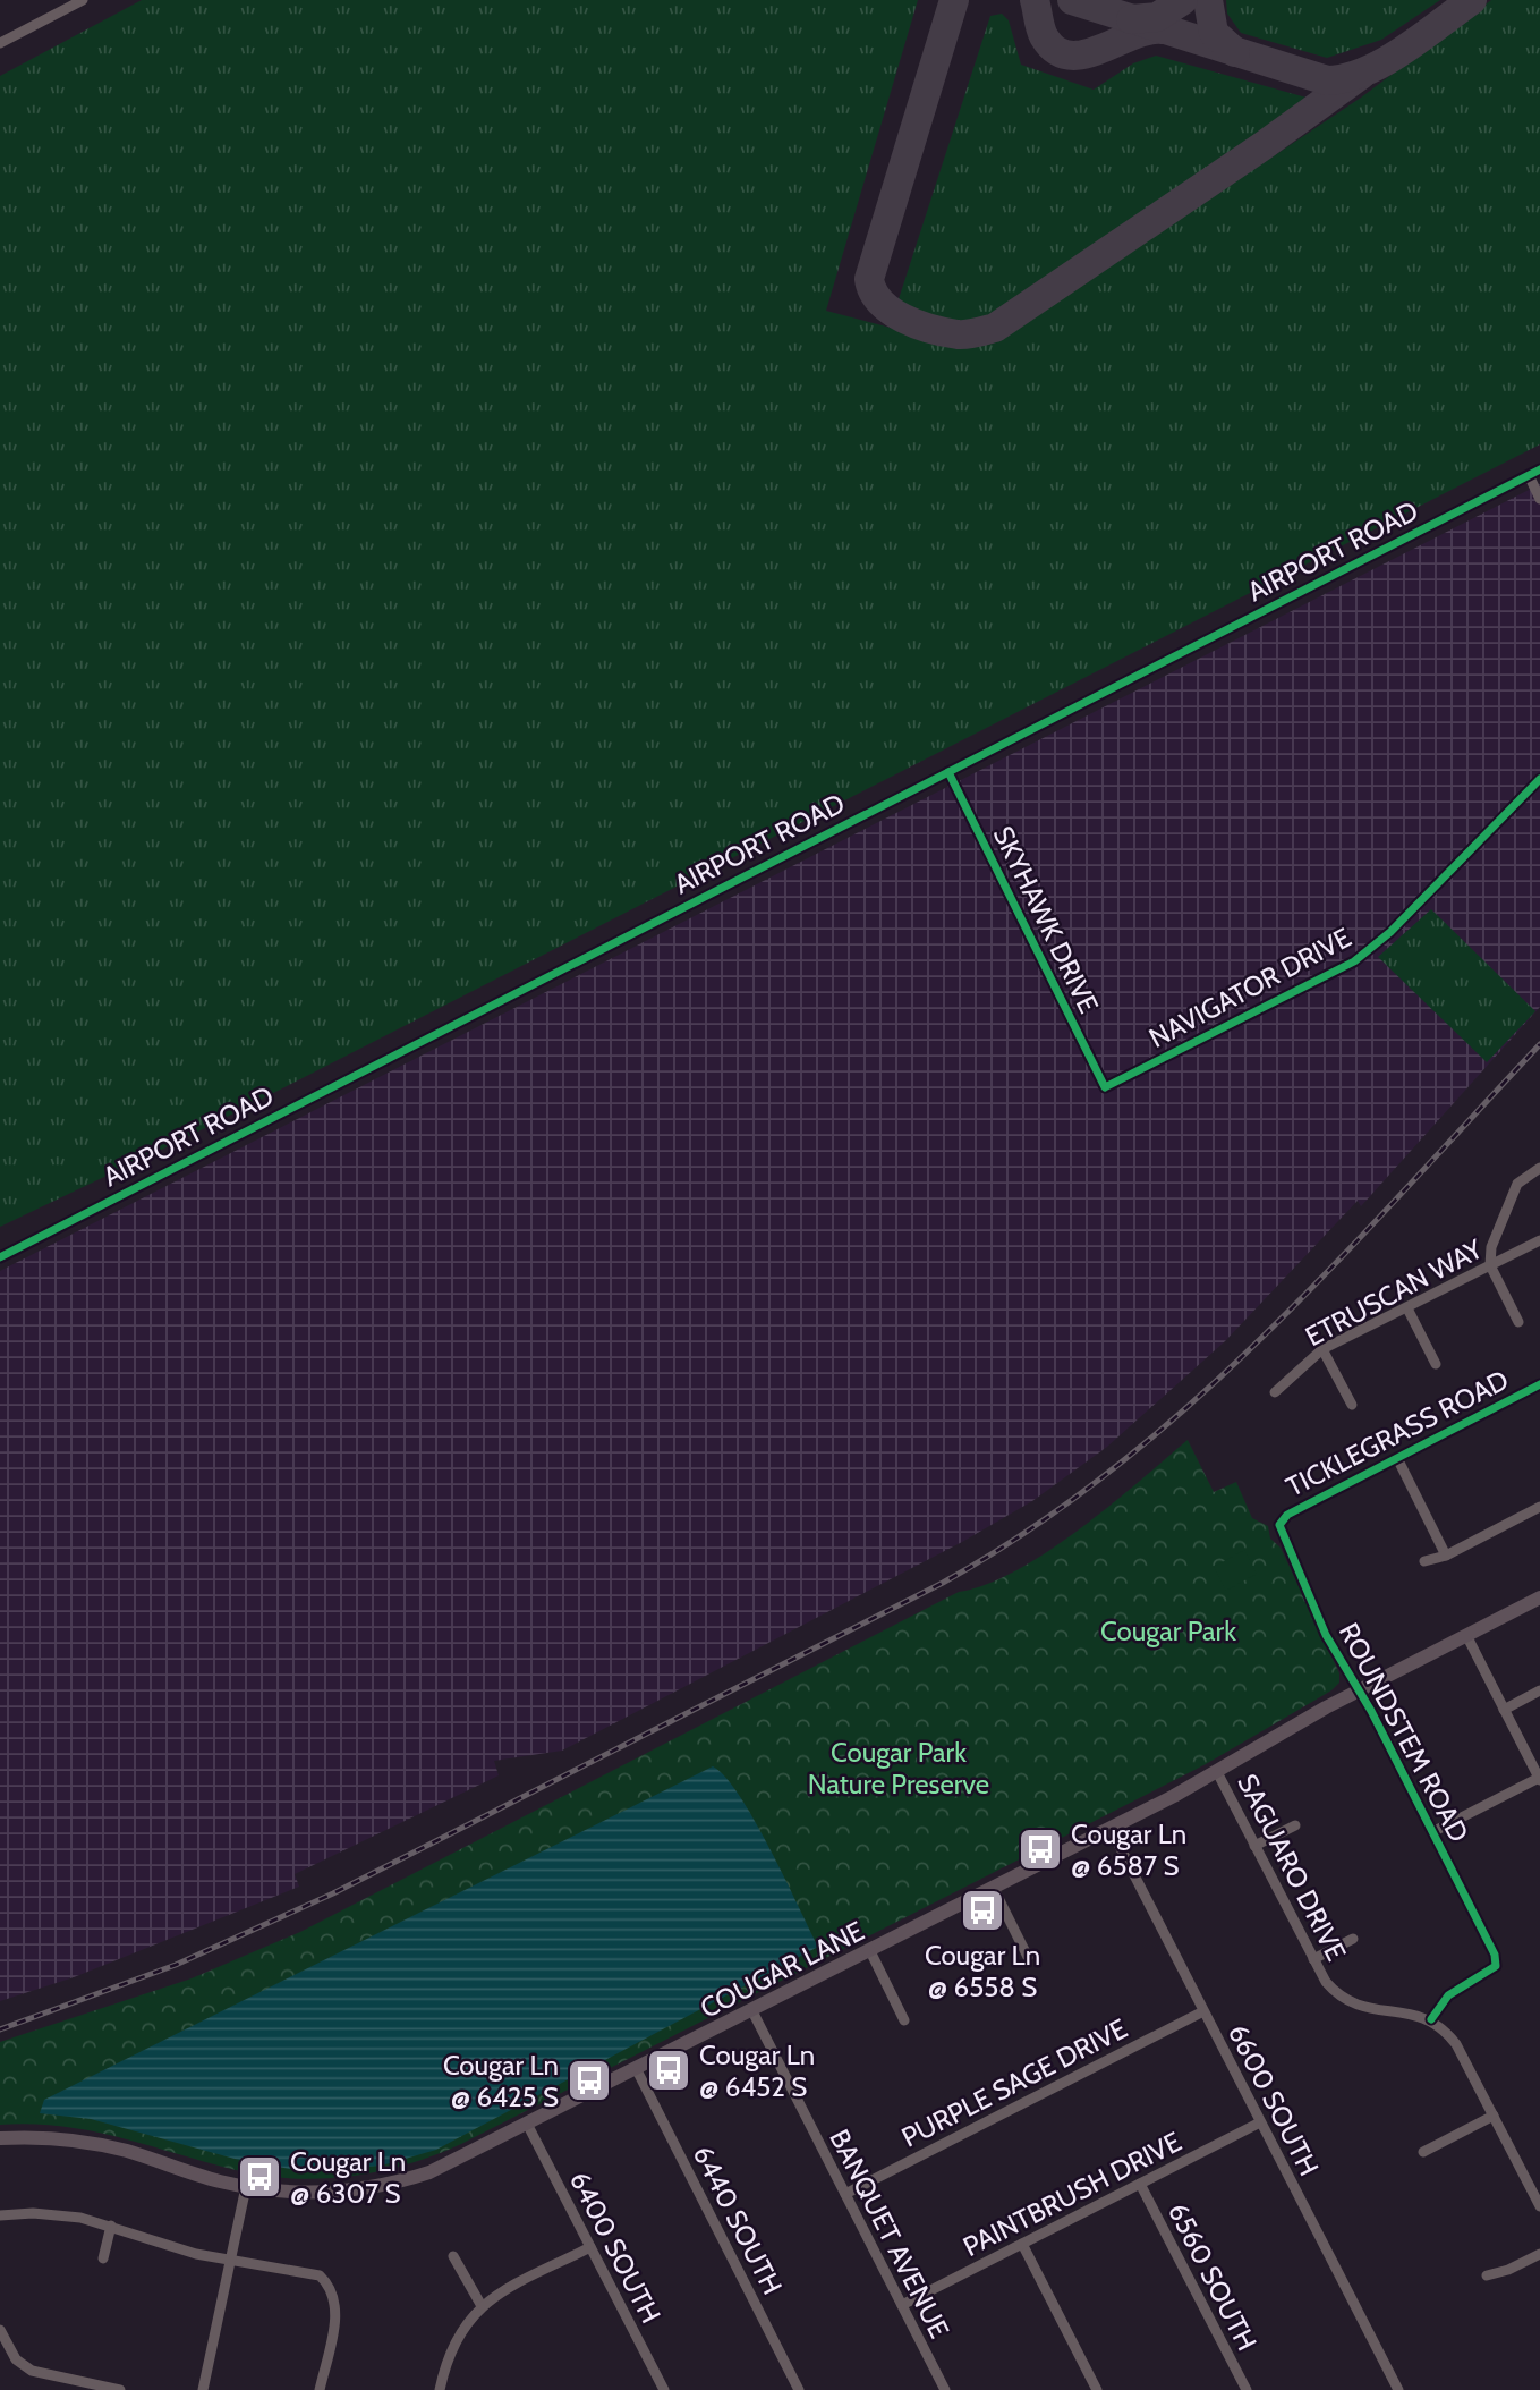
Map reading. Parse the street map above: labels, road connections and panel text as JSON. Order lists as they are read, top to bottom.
{
  "streets": {
    "main road": ["COUGAR LANE"],
    "street": [
      "AIRPORT ROAD",
      "SKYHAWK DRIVE",
      "NAVIGATOR DRIVE",
      "ETRUSCAN WAY",
      "TICKLEGRASS ROAD",
      "ROUNDSTEM ROAD",
      "SAGUARO DRIVE",
      "PURPLE SAGE DRIVE",
      "6600 SOUTH",
      "PAINTBRUSH DRIVE",
      "6440 SOUTH",
      "BANQUET AVENUE",
      "6400 SOUTH",
      "6560 SOUTH"
    ]
  },
  "crossings": [
    ["AIRPORT ROAD", "SKYHAWK DRIVE"],
    ["SKYHAWK DRIVE", "NAVIGATOR DRIVE"],
    ["TICKLEGRASS ROAD", "ROUNDSTEM ROAD"],
    ["ROUNDSTEM ROAD", "SAGUARO DRIVE"],
    ["ROUNDSTEM ROAD", "COUGAR LANE"],
    ["SAGUARO DRIVE", "COUGAR LANE"],
    ["COUGAR LANE", "6600 SOUTH"],
    ["COUGAR LANE", "6440 SOUTH"],
    ["COUGAR LANE", "BANQUET AVENUE"],
    ["COUGAR LANE", "6400 SOUTH"],
    ["PURPLE SAGE DRIVE", "6600 SOUTH"],
    ["PURPLE SAGE DRIVE", "BANQUET AVENUE"],
    ["6600 SOUTH", "PAINTBRUSH DRIVE"],
    ["PAINTBRUSH DRIVE", "BANQUET AVENUE"],
    ["PAINTBRUSH DRIVE", "6560 SOUTH"]
  ],
  "parks": ["Cougar Park", "Cougar Park Nature Preserve"],
  "places": {
    "bus stop": [
      "Cougar Ln @ 6587 S",
      "Cougar Ln @ 6558 S",
      "Cougar Ln @ 6452 S",
      "Cougar Ln @ 6425 S",
      "Cougar Ln @ 6307 S"
    ]
  }
}
